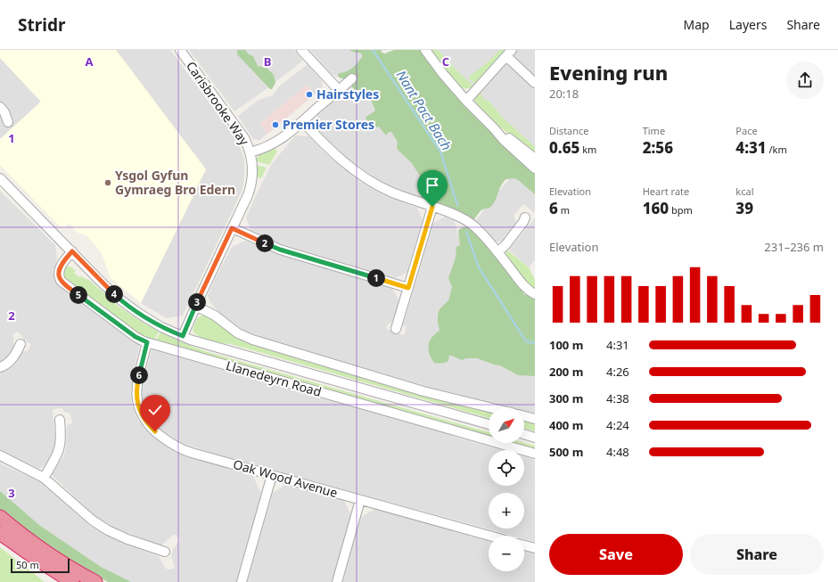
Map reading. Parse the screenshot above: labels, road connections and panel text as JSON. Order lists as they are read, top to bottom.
{
  "streets": {
    "street": ["Carisbrooke Way", "Llanedeyrn Road", "Oak Wood Avenue"]
  },
  "crossings": [
    ["Carisbrooke Way", "Llanedeyrn Road"],
    ["Llanedeyrn Road", "Oak Wood Avenue"]
  ],
  "water": ["Nant Pact Bach"],
  "places": ["Hairstyles", "Premier Stores", "Ysgol Gyfun Gymraeg Bro Edern"],
  "scale_bar": "50 m",
  "north": "top right",
  "page": {
    "header": "Stridr",
    "nav": ["Map", "Layers", "Share"],
    "heading": ["Evening run", "20:18"],
    "stats": [
      ["Distance", "0.65 km"],
      ["Time", "2:56"],
      ["Pace", "4:31 /km"],
      ["Elevation", "6 m"],
      ["Heart rate", "160 bpm"],
      ["kcal", "39"]
    ],
    "chart": ["Elevation", "231–236 m"],
    "pins": [
      "2",
      "1",
      "4",
      "5",
      "3",
      "6"
    ],
    "list": [
      {
        "name": "100 m",
        "note": "4:31"
      },
      {
        "name": "200 m",
        "note": "4:26"
      },
      {
        "name": "300 m",
        "note": "4:38"
      },
      {
        "name": "400 m",
        "note": "4:24"
      },
      {
        "name": "500 m",
        "note": "4:48"
      }
    ],
    "map_buttons": ["+", "−"],
    "buttons": ["Save", "Share"],
    "scale": "50 m"
  },
  "grid": {
    "columns": ["A", "B", "C"],
    "rows": ["1", "2", "3"]
  }
}
